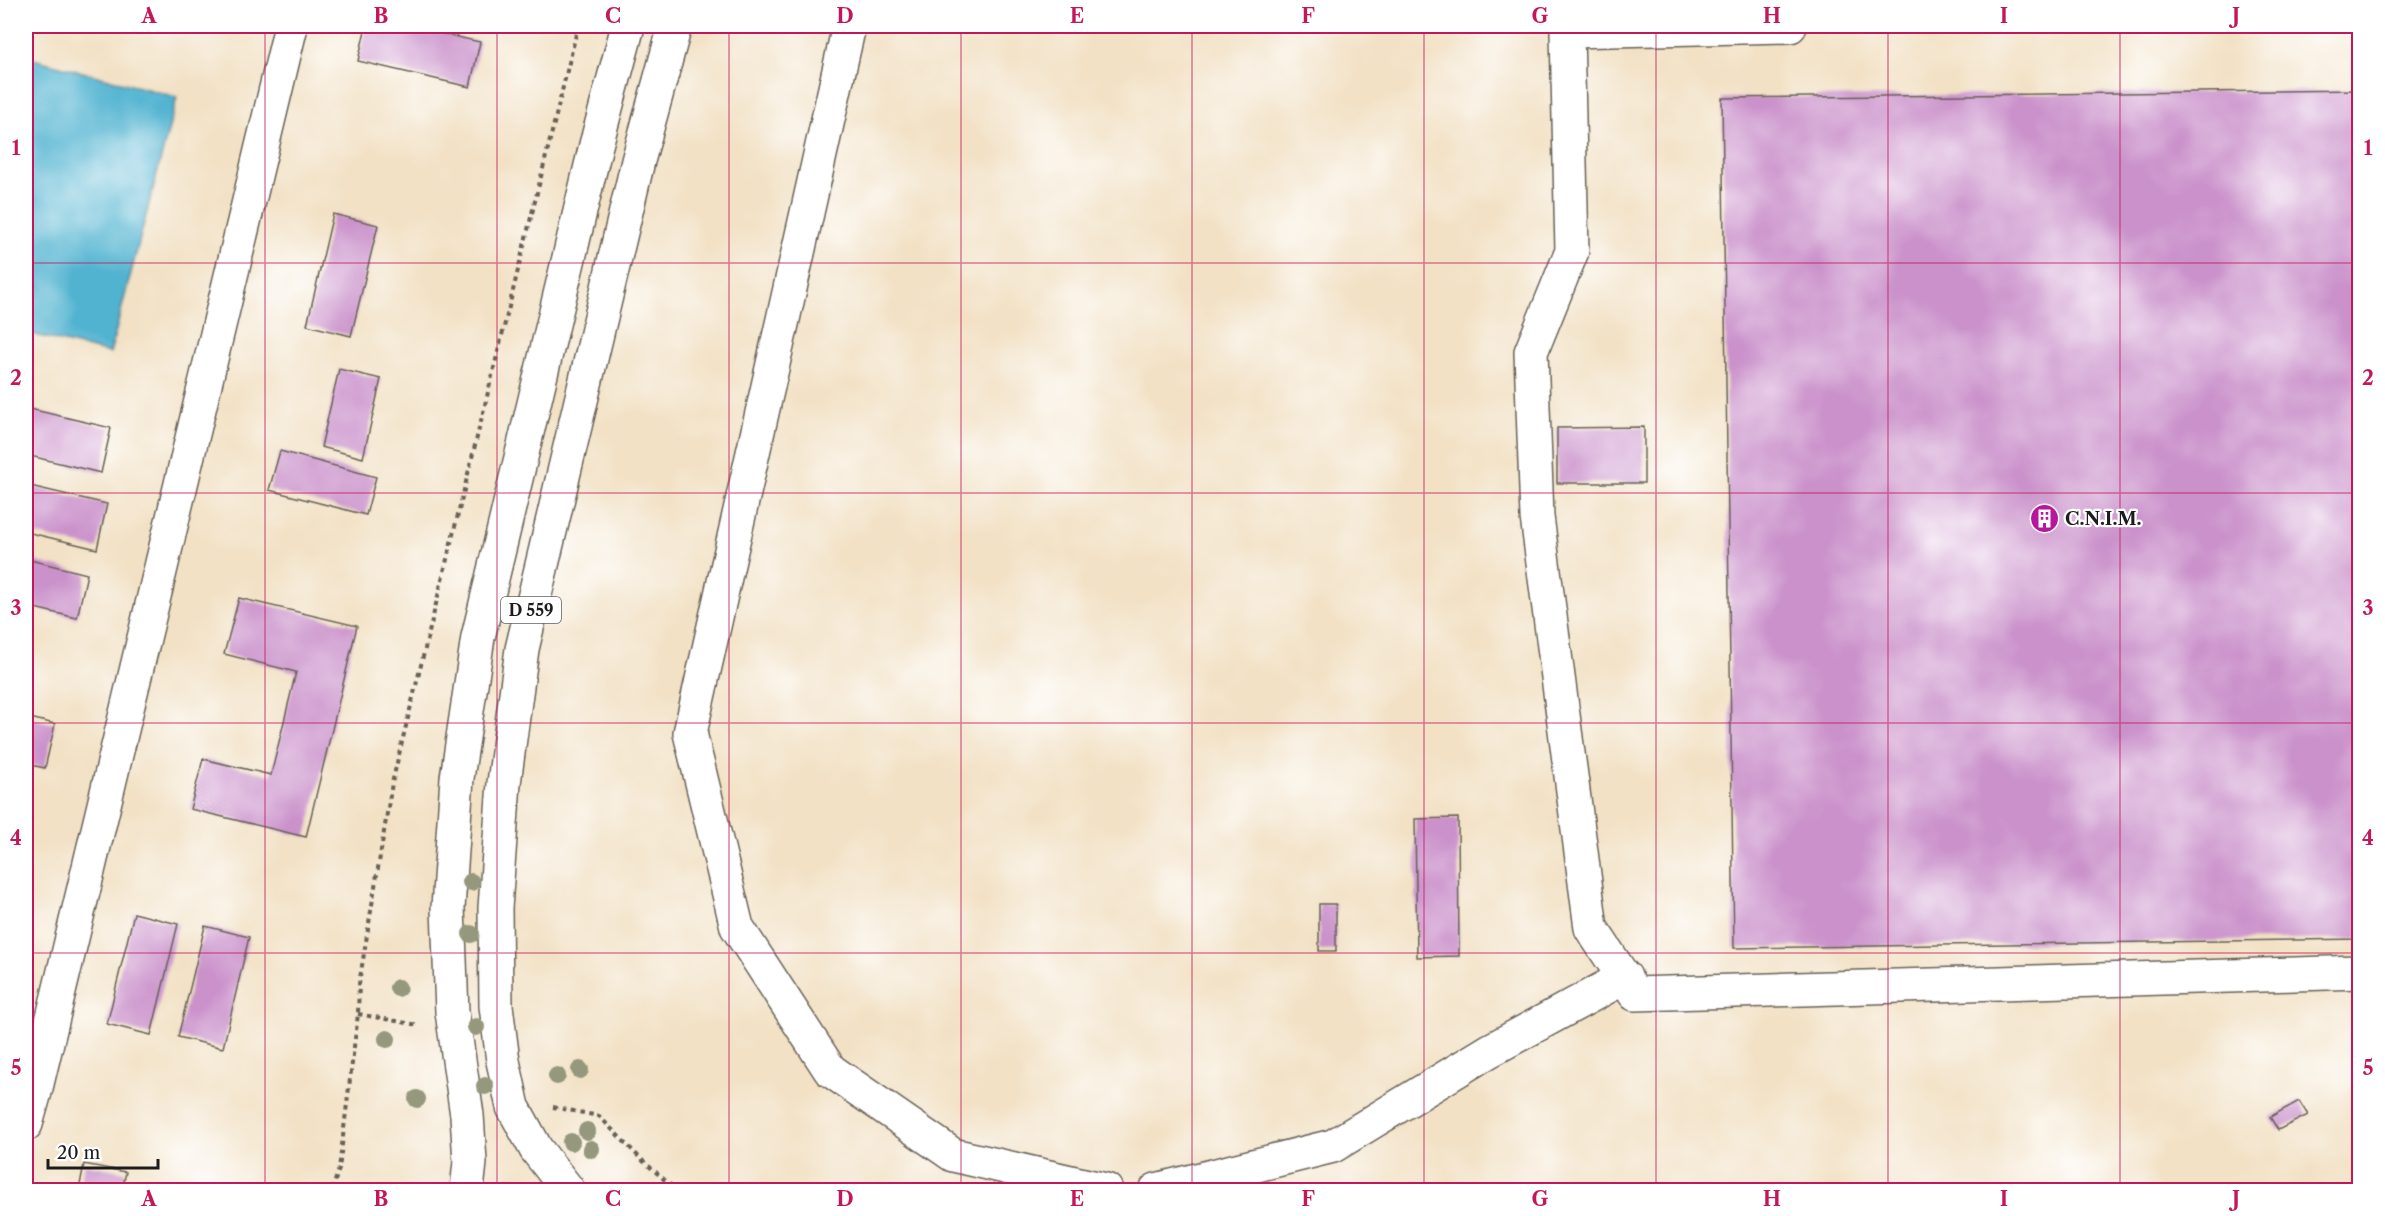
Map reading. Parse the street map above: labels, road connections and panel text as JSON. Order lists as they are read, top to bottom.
{
  "streets": {
    "main road": ["D 559"]
  },
  "places": {
    "building": ["C.N.I.M."]
  },
  "scale_bar": "20 m",
  "grid": {
    "columns": [
      "A",
      "B",
      "C",
      "D",
      "E",
      "F",
      "G",
      "H",
      "I",
      "J"
    ],
    "rows": [
      "1",
      "2",
      "3",
      "4",
      "5"
    ]
  }
}
